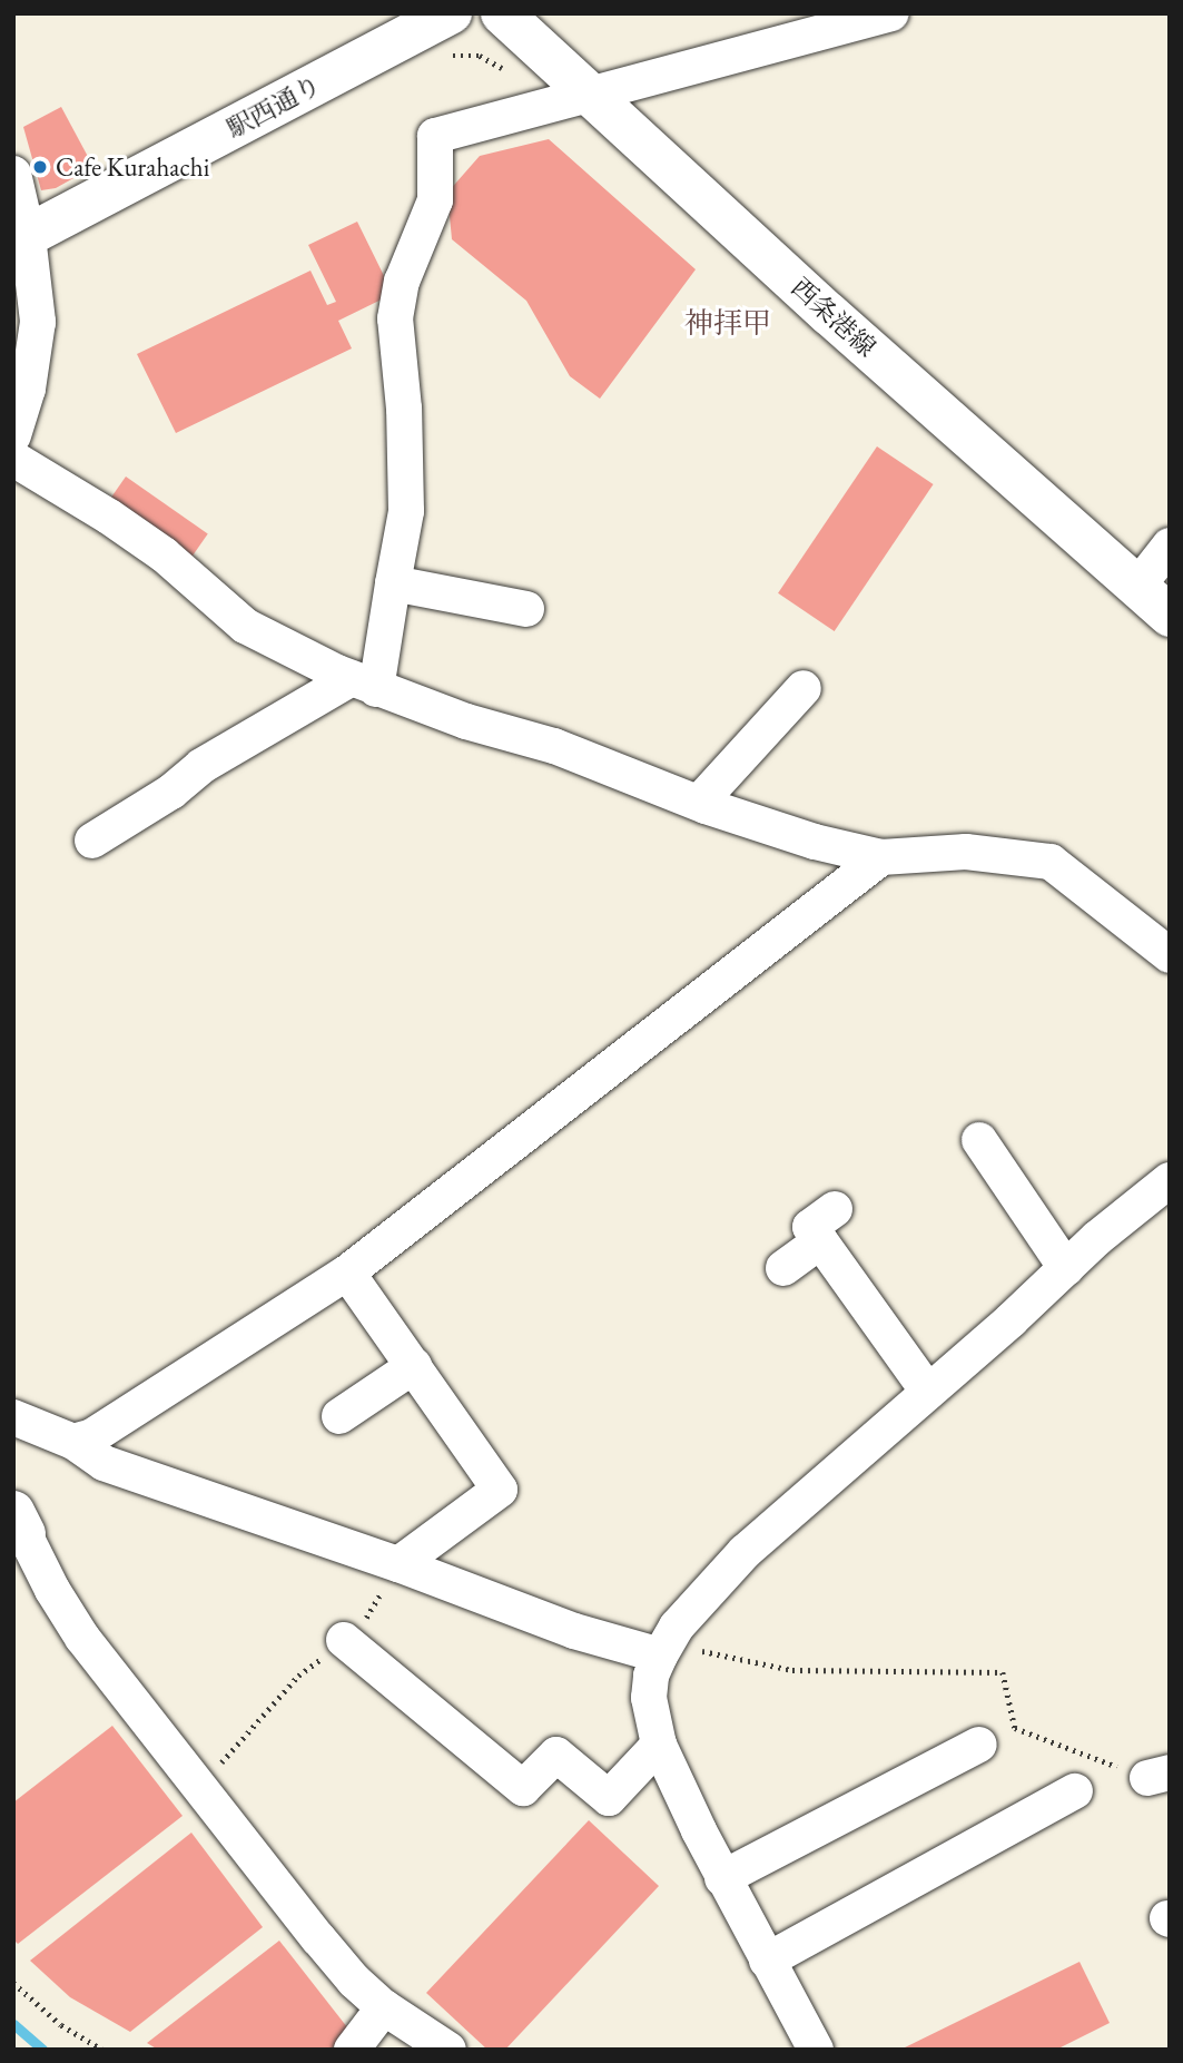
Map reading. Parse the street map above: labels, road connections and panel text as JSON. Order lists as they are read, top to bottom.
{
  "streets": {
    "main road": ["駅西通り", "西条港線"]
  },
  "districts": ["神拝甲"],
  "places": ["Cafe Kurahachi"]
}
